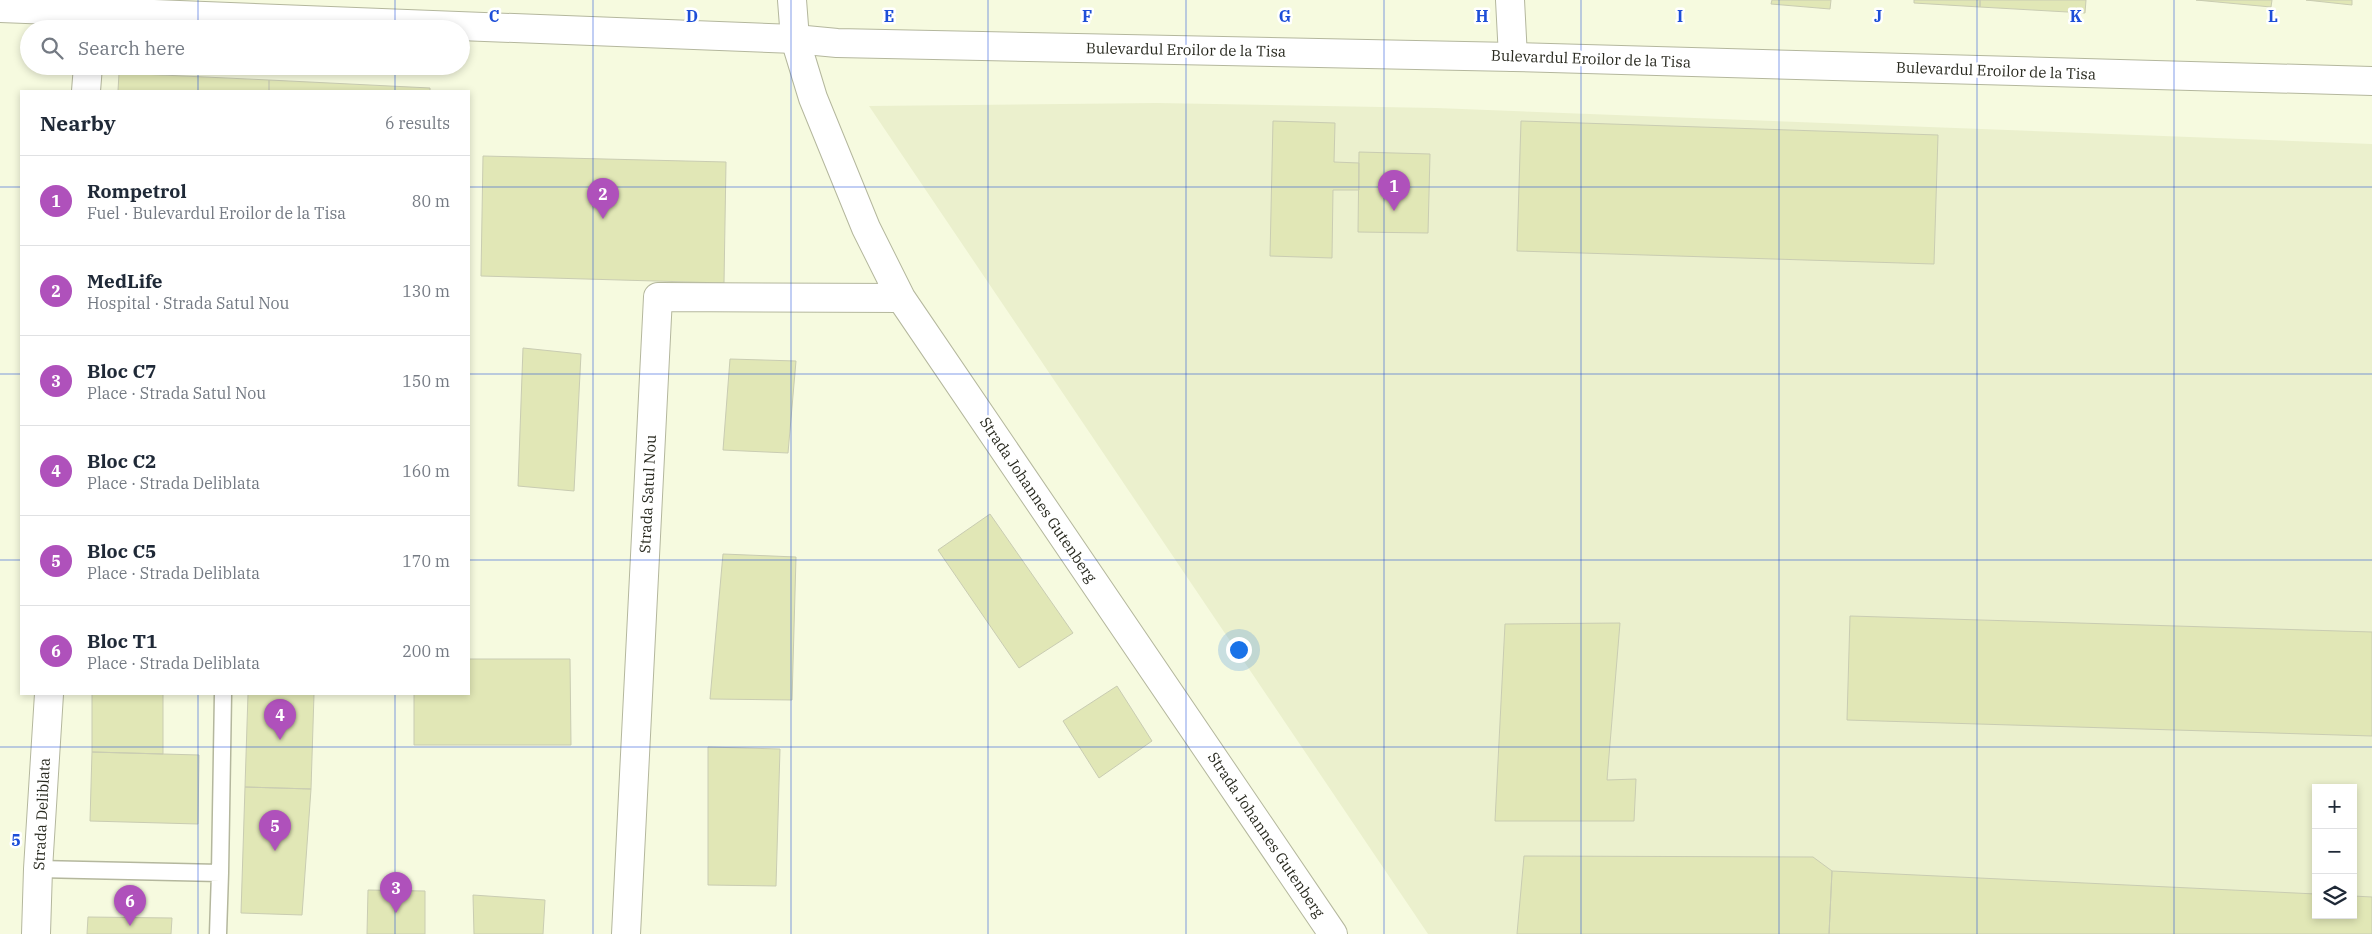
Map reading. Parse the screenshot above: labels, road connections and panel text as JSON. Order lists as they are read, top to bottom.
{
  "streets": {
    "street": [
      "Bulevardul Eroilor de la Tisa",
      "Strada Satul Nou",
      "Strada Johannes Gutenberg",
      "Strada Deliblata"
    ]
  },
  "crossings": [
    ["Bulevardul Eroilor de la Tisa", "Strada Johannes Gutenberg"],
    ["Strada Satul Nou", "Strada Johannes Gutenberg"]
  ],
  "page": {
    "search": "Search here",
    "heading": ["Nearby", "6 results"],
    "list": [
      {
        "mark": "1",
        "name": "Rompetrol",
        "note": "Fuel · Bulevardul Eroilor de la Tisa",
        "value": "80 m"
      },
      {
        "mark": "2",
        "name": "MedLife",
        "note": "Hospital · Strada Satul Nou",
        "value": "130 m"
      },
      {
        "mark": "3",
        "name": "Bloc C7",
        "note": "Place · Strada Satul Nou",
        "value": "150 m"
      },
      {
        "mark": "4",
        "name": "Bloc C2",
        "note": "Place · Strada Deliblata",
        "value": "160 m"
      },
      {
        "mark": "5",
        "name": "Bloc C5",
        "note": "Place · Strada Deliblata",
        "value": "170 m"
      },
      {
        "mark": "6",
        "name": "Bloc T1",
        "note": "Place · Strada Deliblata",
        "value": "200 m"
      }
    ],
    "pins": [
      "1",
      "2",
      "4",
      "5",
      "3",
      "6"
    ],
    "map_buttons": ["+", "−"]
  },
  "grid": {
    "columns": [
      "C",
      "D",
      "E",
      "F",
      "G",
      "H",
      "I",
      "J",
      "K",
      "L"
    ],
    "rows": ["5"]
  }
}
